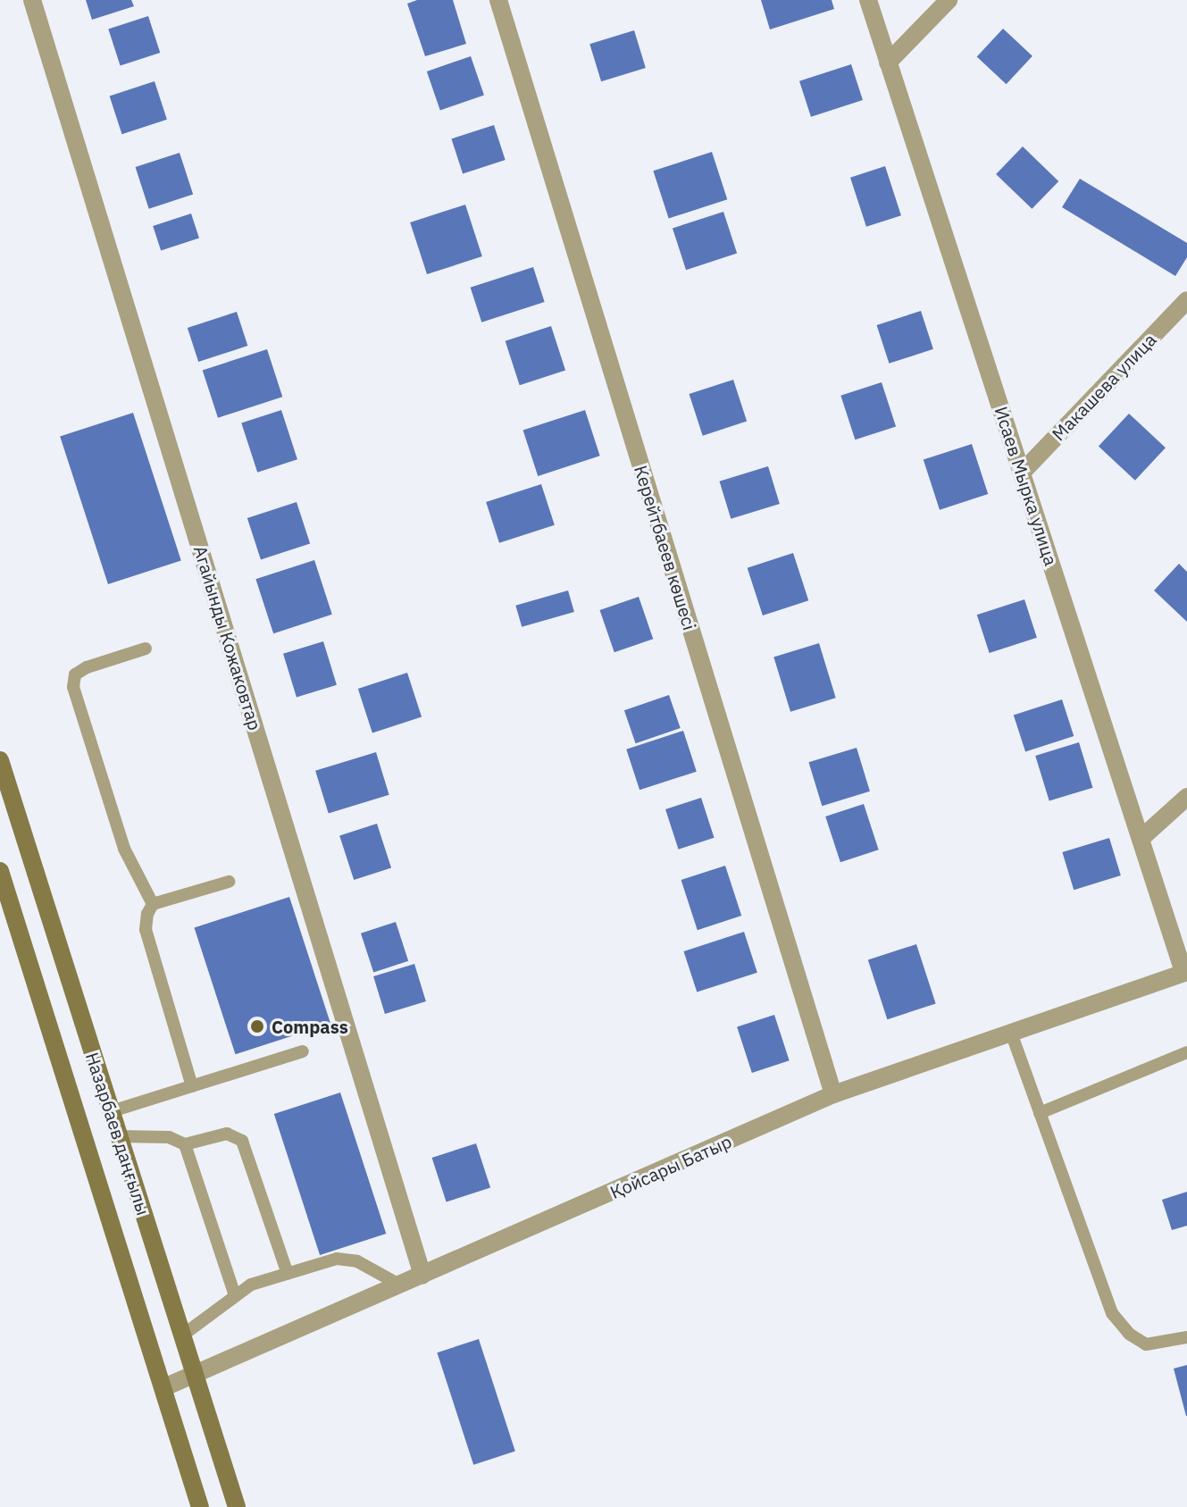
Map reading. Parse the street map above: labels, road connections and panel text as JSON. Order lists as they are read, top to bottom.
{
  "streets": {
    "main road": ["Назарбаев даңғылы"],
    "street": [
      "Макашева улица",
      "Исаев Мырка улица",
      "Керейтбаеев көшесі",
      "Агайынды Кожаковтар",
      "Қойсары Батыр"
    ]
  },
  "crossings": [
    ["Макашева улица", "Исаев Мырка улица"],
    ["Исаев Мырка улица", "Қойсары Батыр"],
    ["Керейтбаеев көшесі", "Қойсары Батыр"],
    ["Агайынды Кожаковтар", "Қойсары Батыр"],
    ["Назарбаев даңғылы", "Қойсары Батыр"]
  ],
  "places": ["Compass"]
}
